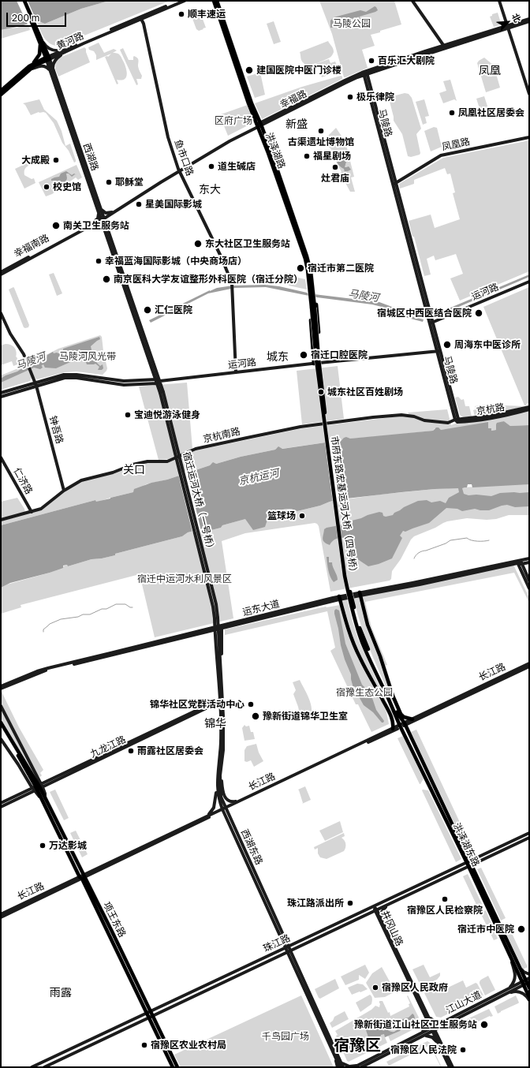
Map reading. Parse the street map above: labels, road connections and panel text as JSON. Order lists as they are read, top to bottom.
{
  "streets": {
    "main road": [
      "洪泽湖路",
      "西湖路",
      "市府东路宏基运河大桥（四号桥）",
      "洪泽湖东路",
      "项王东路"
    ],
    "street": [
      "黄河路",
      "幸福路",
      "马陵路",
      "凤凰路",
      "鱼市口路",
      "幸福南路",
      "运河路",
      "京杭路",
      "钟吾路",
      "京杭南路",
      "仁济路",
      "宿迁运河大桥（一号桥）",
      "运东大道",
      "长江路",
      "九龙江路",
      "西湖东路",
      "井冈山路",
      "珠江路",
      "江山大道"
    ]
  },
  "crossings": [
    ["黄河路", "西湖路"],
    ["黄河路", "鱼市口路"],
    ["幸福路", "马陵路"],
    ["幸福路", "洪泽湖路"],
    ["幸福路", "西湖路"],
    ["幸福路", "鱼市口路"],
    ["幸福路", "幸福南路"],
    ["马陵路", "凤凰路"],
    ["马陵路", "运河路"],
    ["马陵路", "京杭路"],
    ["马陵路", "京杭南路"],
    ["洪泽湖路", "市府东路宏基运河大桥（四号桥）"],
    ["西湖路", "幸福南路"],
    ["西湖路", "运河路"],
    ["西湖路", "宿迁运河大桥（一号桥）"],
    ["鱼市口路", "运河路"],
    ["运河路", "钟吾路"],
    ["京杭路", "京杭南路"],
    ["钟吾路", "京杭南路"],
    ["京杭南路", "仁济路"],
    ["宿迁运河大桥（一号桥）", "西湖东路"],
    ["市府东路宏基运河大桥（四号桥）", "洪泽湖东路"],
    ["运东大道", "西湖东路"],
    ["长江路", "洪泽湖东路"],
    ["长江路", "西湖东路"],
    ["长江路", "项王东路"],
    ["九龙江路", "西湖东路"],
    ["九龙江路", "项王东路"],
    ["洪泽湖东路", "珠江路"],
    ["洪泽湖东路", "江山大道"],
    ["西湖东路", "珠江路"],
    ["项王东路", "珠江路"],
    ["井冈山路", "珠江路"],
    ["井冈山路", "江山大道"]
  ],
  "districts": [
    "凤凰",
    "新盛",
    "东大",
    "城东",
    "关口",
    "锦华",
    "雨露",
    "宿豫区"
  ],
  "water": ["马陵河", "京杭运河"],
  "parks": [
    "马陵公园",
    "区府广场",
    "马陵河风光带",
    "宿迁中运河水利风景区",
    "宿豫生态公园",
    "千鸟园广场"
  ],
  "places": [
    "顺丰速运",
    "百乐汇大剧院",
    "建国医院中医门诊楼",
    "极乐律院",
    "凤凰社区居委会",
    "古渠遗址博物馆",
    "福星剧场",
    "大成殿",
    "道生碱店",
    "灶君庙",
    "耶稣堂",
    "校史馆",
    "星美国际影城",
    "南关卫生服务站",
    "东大社区卫生服务站",
    "幸福蓝海国际影城（中央商场店）",
    "宿迁市第二医院",
    "南京医科大学友谊整形外科医院（宿迁分院）",
    "汇仁医院",
    "宿城区中西医结合医院",
    "周海东中医诊所",
    "宿迁口腔医院",
    "城东社区百姓剧场",
    "宝迪悦游泳健身",
    "篮球场",
    "锦华社区党群活动中心",
    "豫新街道锦华卫生室",
    "雨露社区居委会",
    "万达影城",
    "宿豫区人民检察院",
    "珠江路派出所",
    "宿迁市中医院",
    "宿豫区人民政府",
    "豫新街道江山社区卫生服务站",
    "宿豫区农业农村局",
    "宿豫区人民法院"
  ],
  "scale_bar": "200 m",
  "north": "top right"
}
